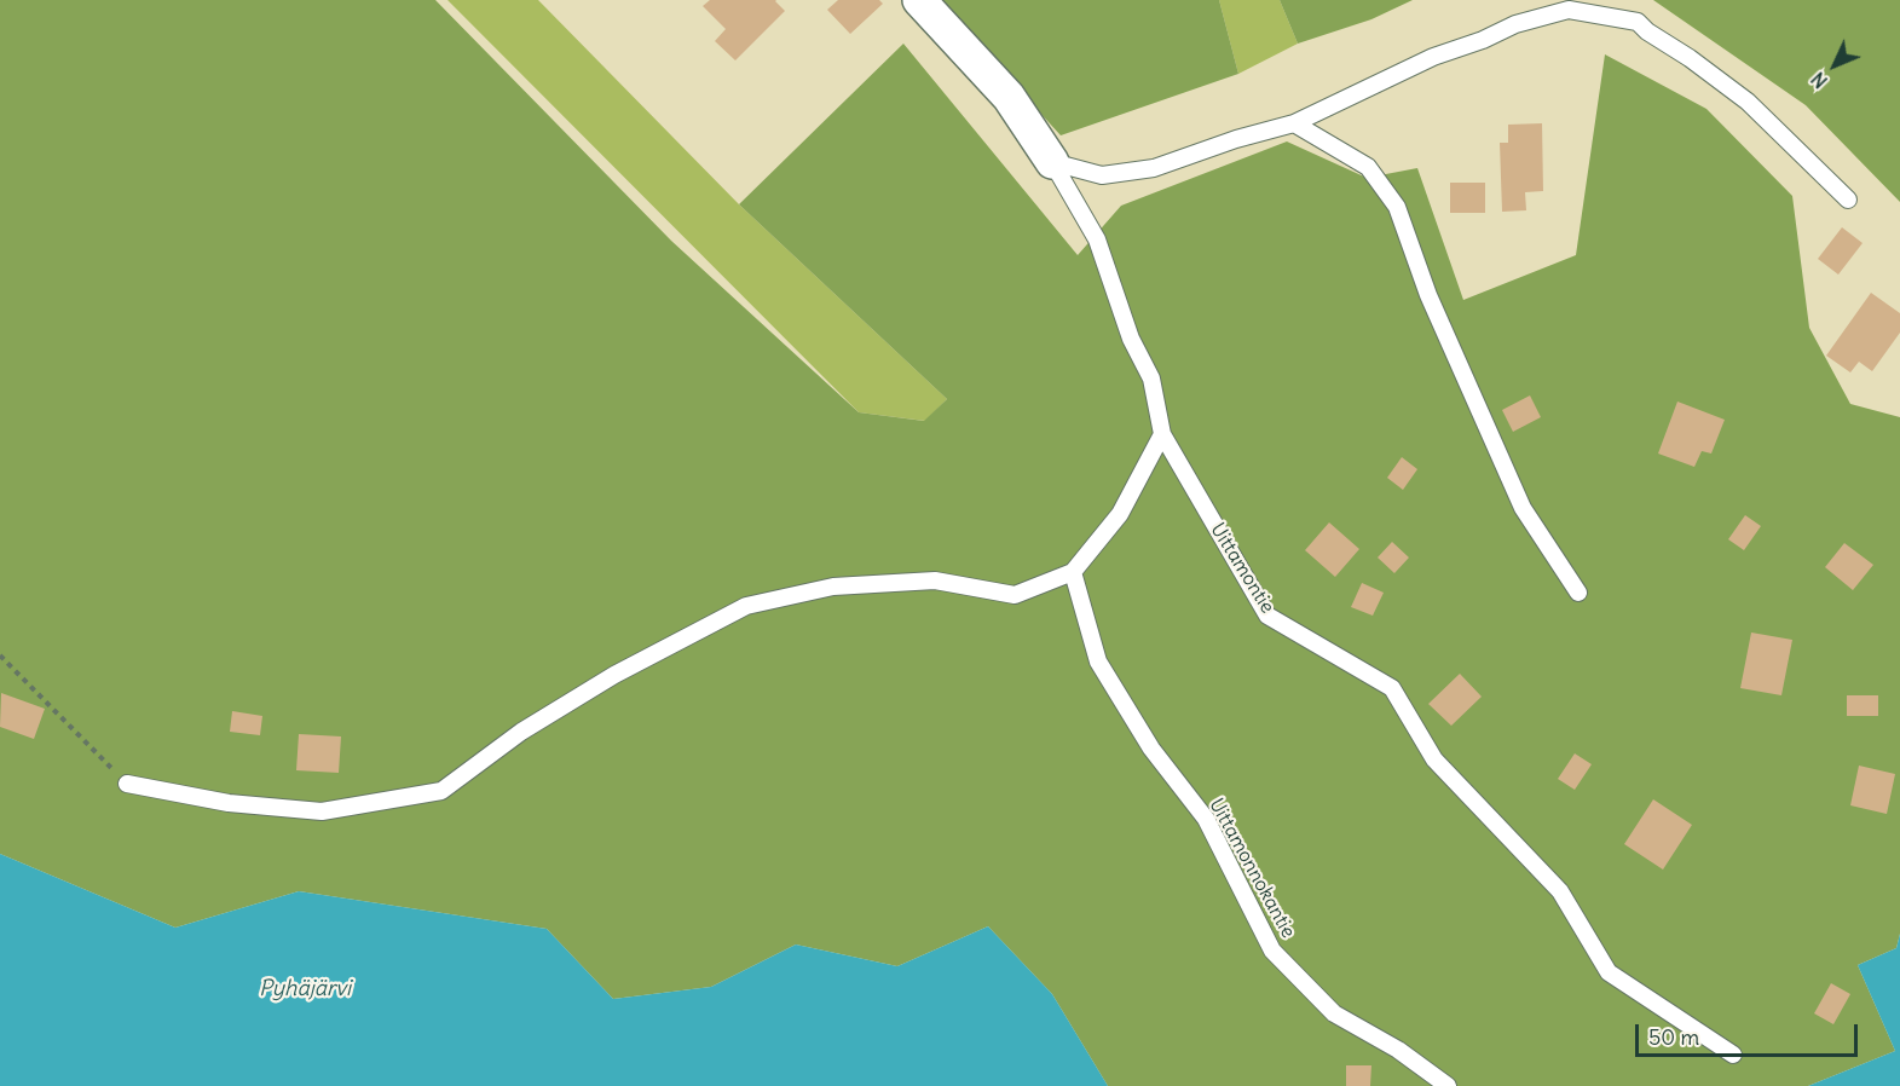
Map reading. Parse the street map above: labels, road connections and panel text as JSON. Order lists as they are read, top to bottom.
{
  "streets": {
    "street": ["Uittamontie"],
    "lane": ["Uittamonnokantie"]
  },
  "water": ["Pyhäjärvi"],
  "scale_bar": "50 m",
  "north": "bottom left"
}
